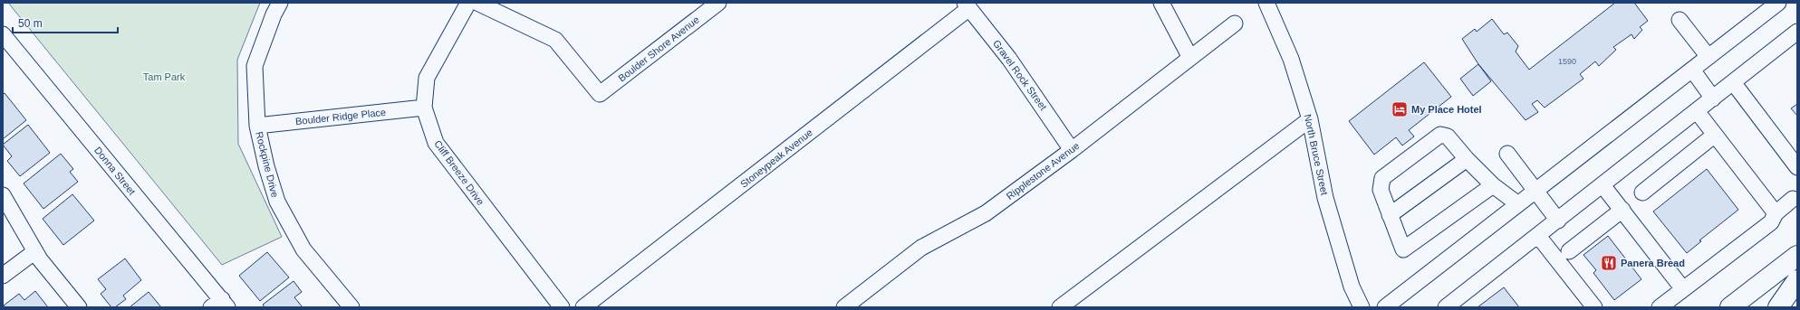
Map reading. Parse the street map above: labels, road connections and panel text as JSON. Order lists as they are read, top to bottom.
{
  "streets": {
    "street": [
      "Boulder Shore Avenue",
      "Gravel Rock Street",
      "Boulder Ridge Place",
      "North Bruce Street",
      "Stoneypeak Avenue",
      "Rockpine Drive",
      "Donna Street",
      "Ripplestone Avenue",
      "Cliff Breeze Drive"
    ]
  },
  "crossings": [
    ["Gravel Rock Street", "Stoneypeak Avenue"],
    ["Gravel Rock Street", "Ripplestone Avenue"],
    ["Boulder Ridge Place", "Rockpine Drive"],
    ["Boulder Ridge Place", "Cliff Breeze Drive"]
  ],
  "parks": ["Tam Park"],
  "places": {
    "hotel": ["My Place Hotel"],
    "restaurant": ["Panera Bread"]
  },
  "house_numbers": ["1590"],
  "scale_bar": "50 m"
}
